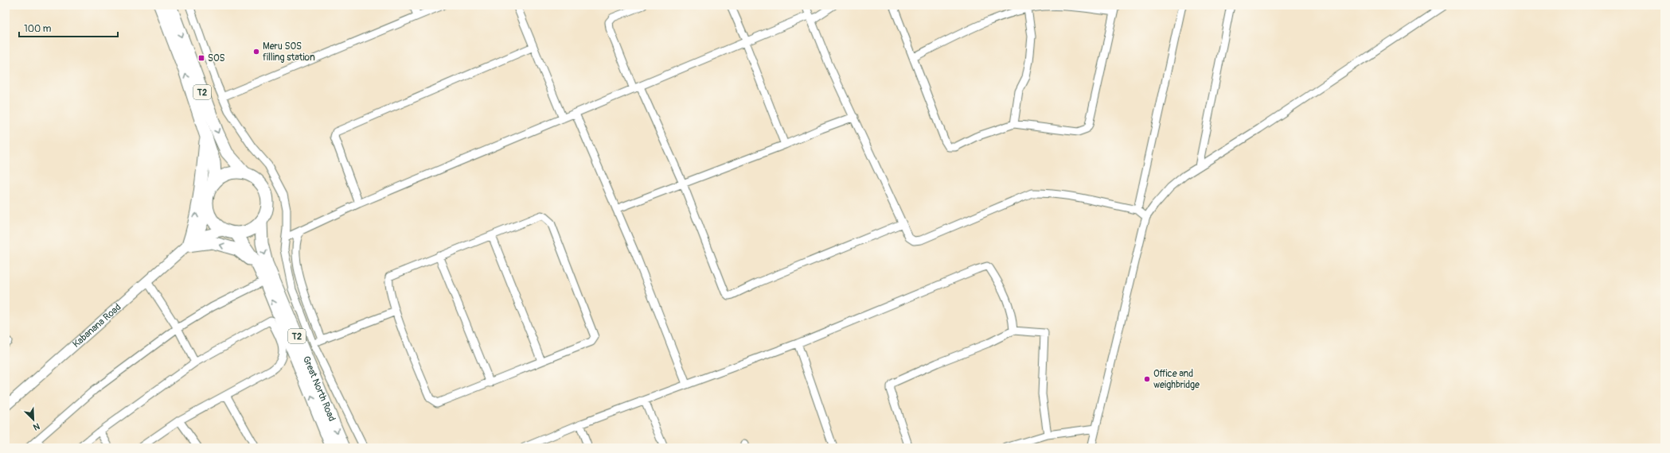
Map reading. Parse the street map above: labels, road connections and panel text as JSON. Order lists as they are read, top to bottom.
{
  "streets": {
    "main road": ["T2", "Great North Road"],
    "street": ["Kabanana Road"]
  },
  "crossings": [
    ["T2", "Great North Road"]
  ],
  "places": {
    "other": ["Meru SOS filling station", "Office and weighbridge"],
    "transit": ["SOS"]
  },
  "scale_bar": "100 m",
  "north": "bottom right"
}
